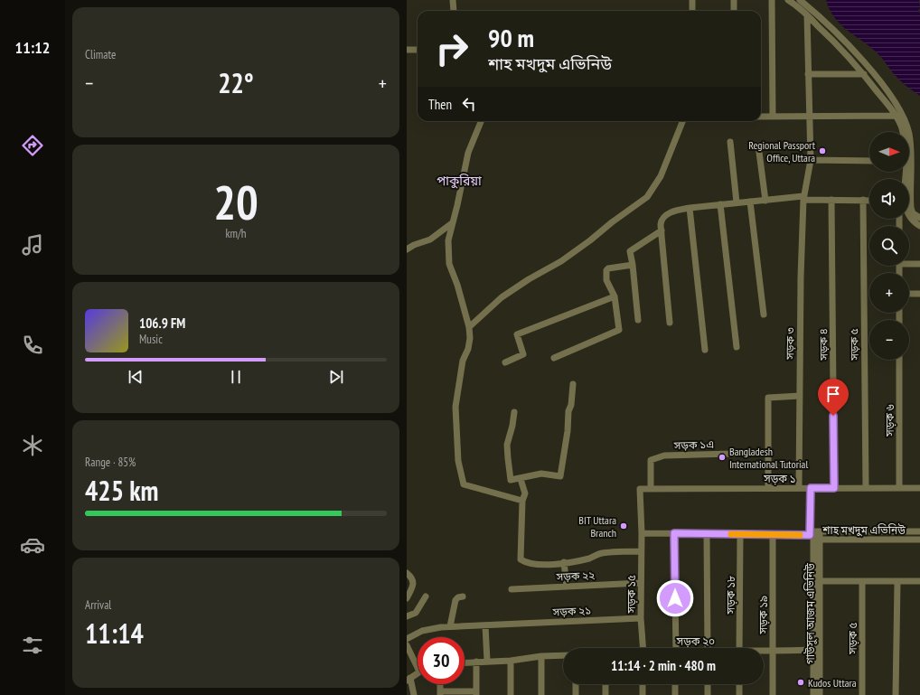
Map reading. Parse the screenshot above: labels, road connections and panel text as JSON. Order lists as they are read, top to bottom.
{
  "streets": {
    "street": [
      "সড়ক ৩",
      "সড়ক ৪",
      "সড়ক ৫",
      "সড়ক ৬",
      "সড়ক ১এ",
      "সড়ক ১",
      "শাহ মখদুম এভিনিউ",
      "সড়ক ২২",
      "সড়ক ১৫",
      "সড়ক ১৮",
      "সড়ক ২১",
      "গাউসুল আজম এভিনিউ",
      "সড়ক ১৯",
      "সড়ক ২০"
    ]
  },
  "crossings": [
    ["সড়ক ৩", "সড়ক ১"],
    ["সড়ক ৪", "সড়ক ১"],
    ["সড়ক ৫", "সড়ক ১"],
    ["সড়ক ৬", "সড়ক ১"],
    ["সড়ক ১এ", "সড়ক ১"],
    ["সড়ক ১", "সড়ক ১৫"],
    ["শাহ মখদুম এভিনিউ", "সড়ক ১৫"],
    ["শাহ মখদুম এভিনিউ", "সড়ক ১৮"],
    ["শাহ মখদুম এভিনিউ", "গাউসুল আজম এভিনিউ"],
    ["শাহ মখদুম এভিনিউ", "সড়ক ১৯"],
    ["সড়ক ২২", "সড়ক ১৫"],
    ["সড়ক ১৫", "সড়ক ২১"],
    ["গাউসুল আজম এভিনিউ", "সড়ক ২০"],
    ["সড়ক ১৯", "সড়ক ২০"]
  ],
  "districts": ["পাকুরিয়া"],
  "places": [
    "Regional Passport Office, Uttara",
    "Bangladesh International Tutorial",
    "BIT Uttara Branch",
    "Kudos Uttara"
  ],
  "north": "right",
  "page": {
    "tabs": "11:12",
    "tile": [
      "Climate",
      ["20", "km/h"],
      ["Range · 85%", "425 km"],
      ["Arrival", "11:14"]
    ],
    "turn": ["90 m", "শাহ মখদুম এভিনিউ"],
    "heat": ["−", "22°", "+"],
    "then": "Then",
    "map_buttons": ["+", "−"],
    "song": ["106.9 FM", "Music"],
    "limit": "30",
    "trip": "11:14 · 2 min · 480 m"
  }
}
